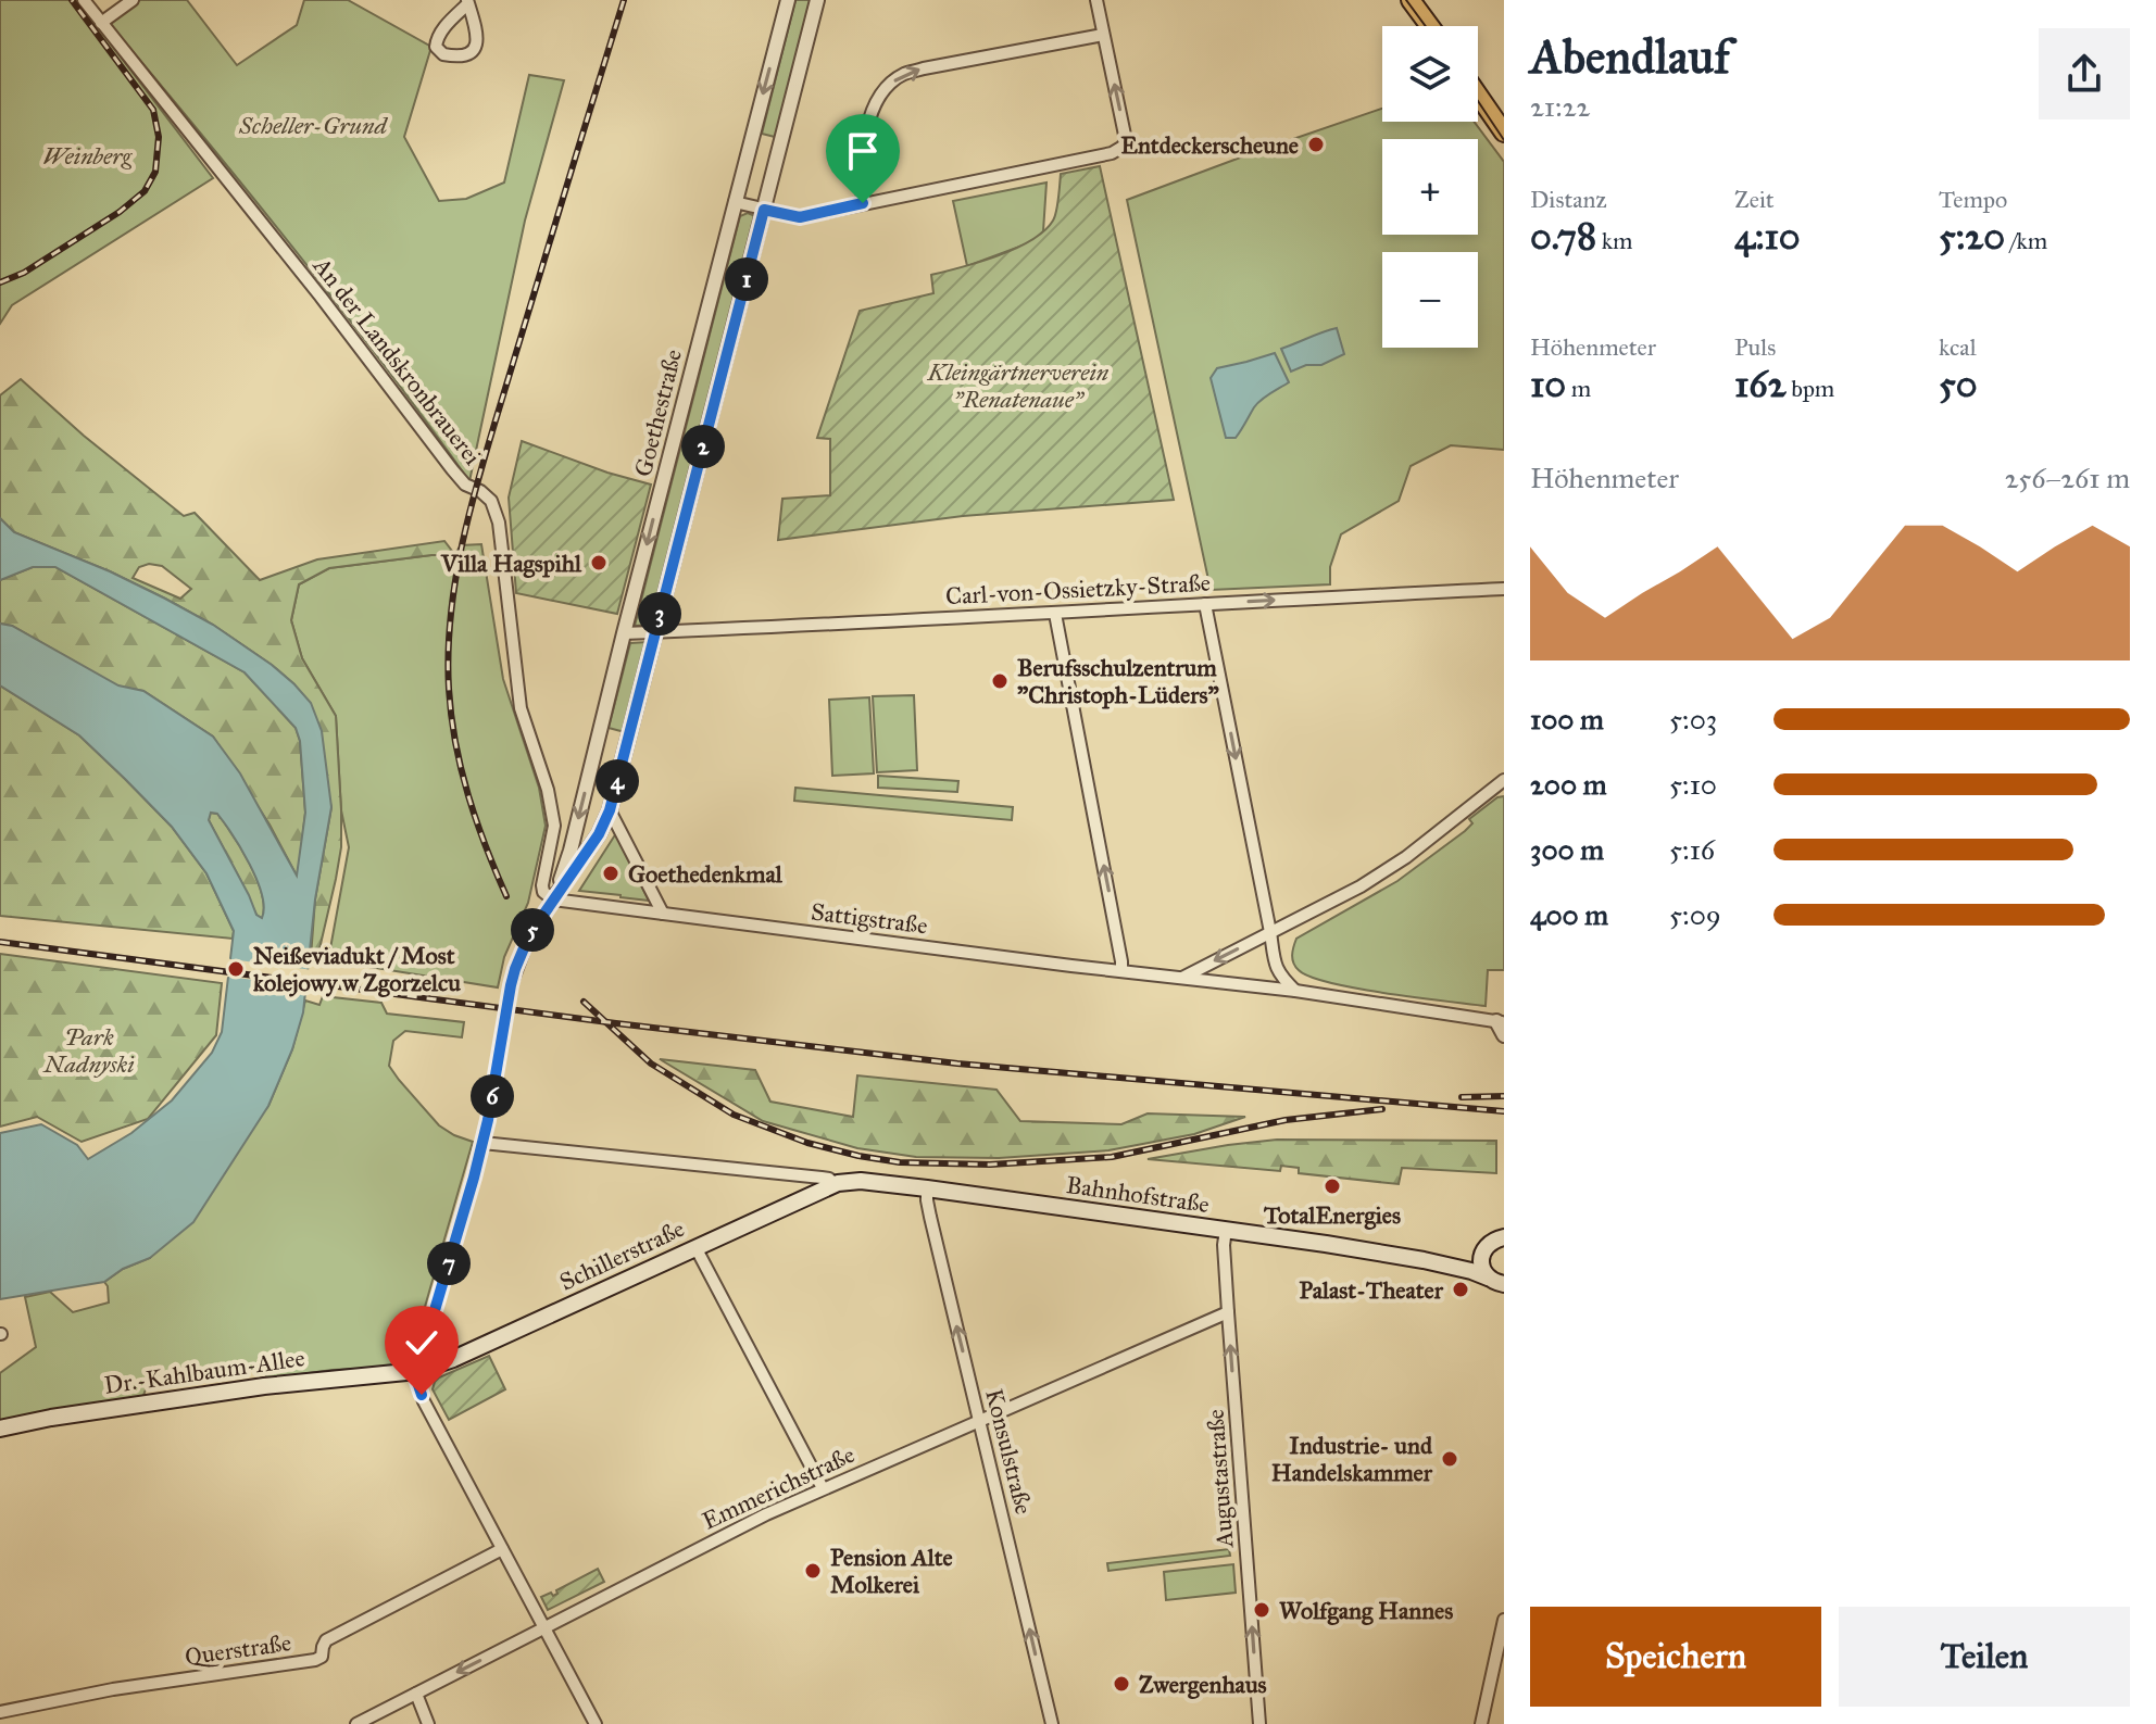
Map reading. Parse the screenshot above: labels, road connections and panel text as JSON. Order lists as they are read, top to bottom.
{
  "streets": {
    "main road": ["Bahnhofstraße", "Schillerstraße", "Dr.-Kahlbaum-Allee"],
    "street": [
      "An der Landskronbrauerei",
      "Goethestraße",
      "Carl-von-Ossietzky-Straße",
      "Sattigstraße",
      "Konsulstraße",
      "Augustastraße",
      "Emmerichstraße",
      "Querstraße"
    ]
  },
  "crossings": [
    ["An der Landskronbrauerei", "Goethestraße"],
    ["An der Landskronbrauerei", "Sattigstraße"],
    ["Goethestraße", "Sattigstraße"],
    ["Bahnhofstraße", "Schillerstraße"],
    ["Bahnhofstraße", "Konsulstraße"],
    ["Bahnhofstraße", "Augustastraße"],
    ["Schillerstraße", "Dr.-Kahlbaum-Allee"],
    ["Konsulstraße", "Emmerichstraße"],
    ["Augustastraße", "Emmerichstraße"]
  ],
  "one_way": ["Carl-von-Ossietzky-Straße", "Konsulstraße", "Augustastraße"],
  "parks": [
    "Scheller-Grund",
    "Weinberg",
    "Kleingärtnerverein \"Renatenaue\"",
    "Park Nadnyski"
  ],
  "places": [
    "Entdeckerscheune",
    "Villa Hagspihl",
    "Berufsschulzentrum \"Christoph-Lüders\"",
    "Goethedenkmal",
    "Neißeviadukt / Most kolejowy w Zgorzelcu",
    "TotalEnergies",
    "Palast-Theater",
    "Industrie- und Handelskammer",
    "Pension Alte Molkerei",
    "Wolfgang Hannes",
    "Zwergenhaus"
  ],
  "page": {
    "heading": ["Abendlauf", "21:22"],
    "map_buttons": ["+", "−"],
    "stats": [
      ["Distanz", "0.78 km"],
      ["Zeit", "4:10"],
      ["Tempo", "5:20 /km"],
      ["Höhenmeter", "10 m"],
      ["Puls", "162 bpm"],
      ["kcal", "50"]
    ],
    "pins": [
      "1",
      "2",
      "3",
      "4",
      "5",
      "6",
      "7"
    ],
    "chart": ["Höhenmeter", "256–261 m"],
    "list": [
      {
        "name": "100 m",
        "note": "5:03"
      },
      {
        "name": "200 m",
        "note": "5:10"
      },
      {
        "name": "300 m",
        "note": "5:16"
      },
      {
        "name": "400 m",
        "note": "5:09"
      }
    ],
    "buttons": ["Speichern", "Teilen"]
  }
}
